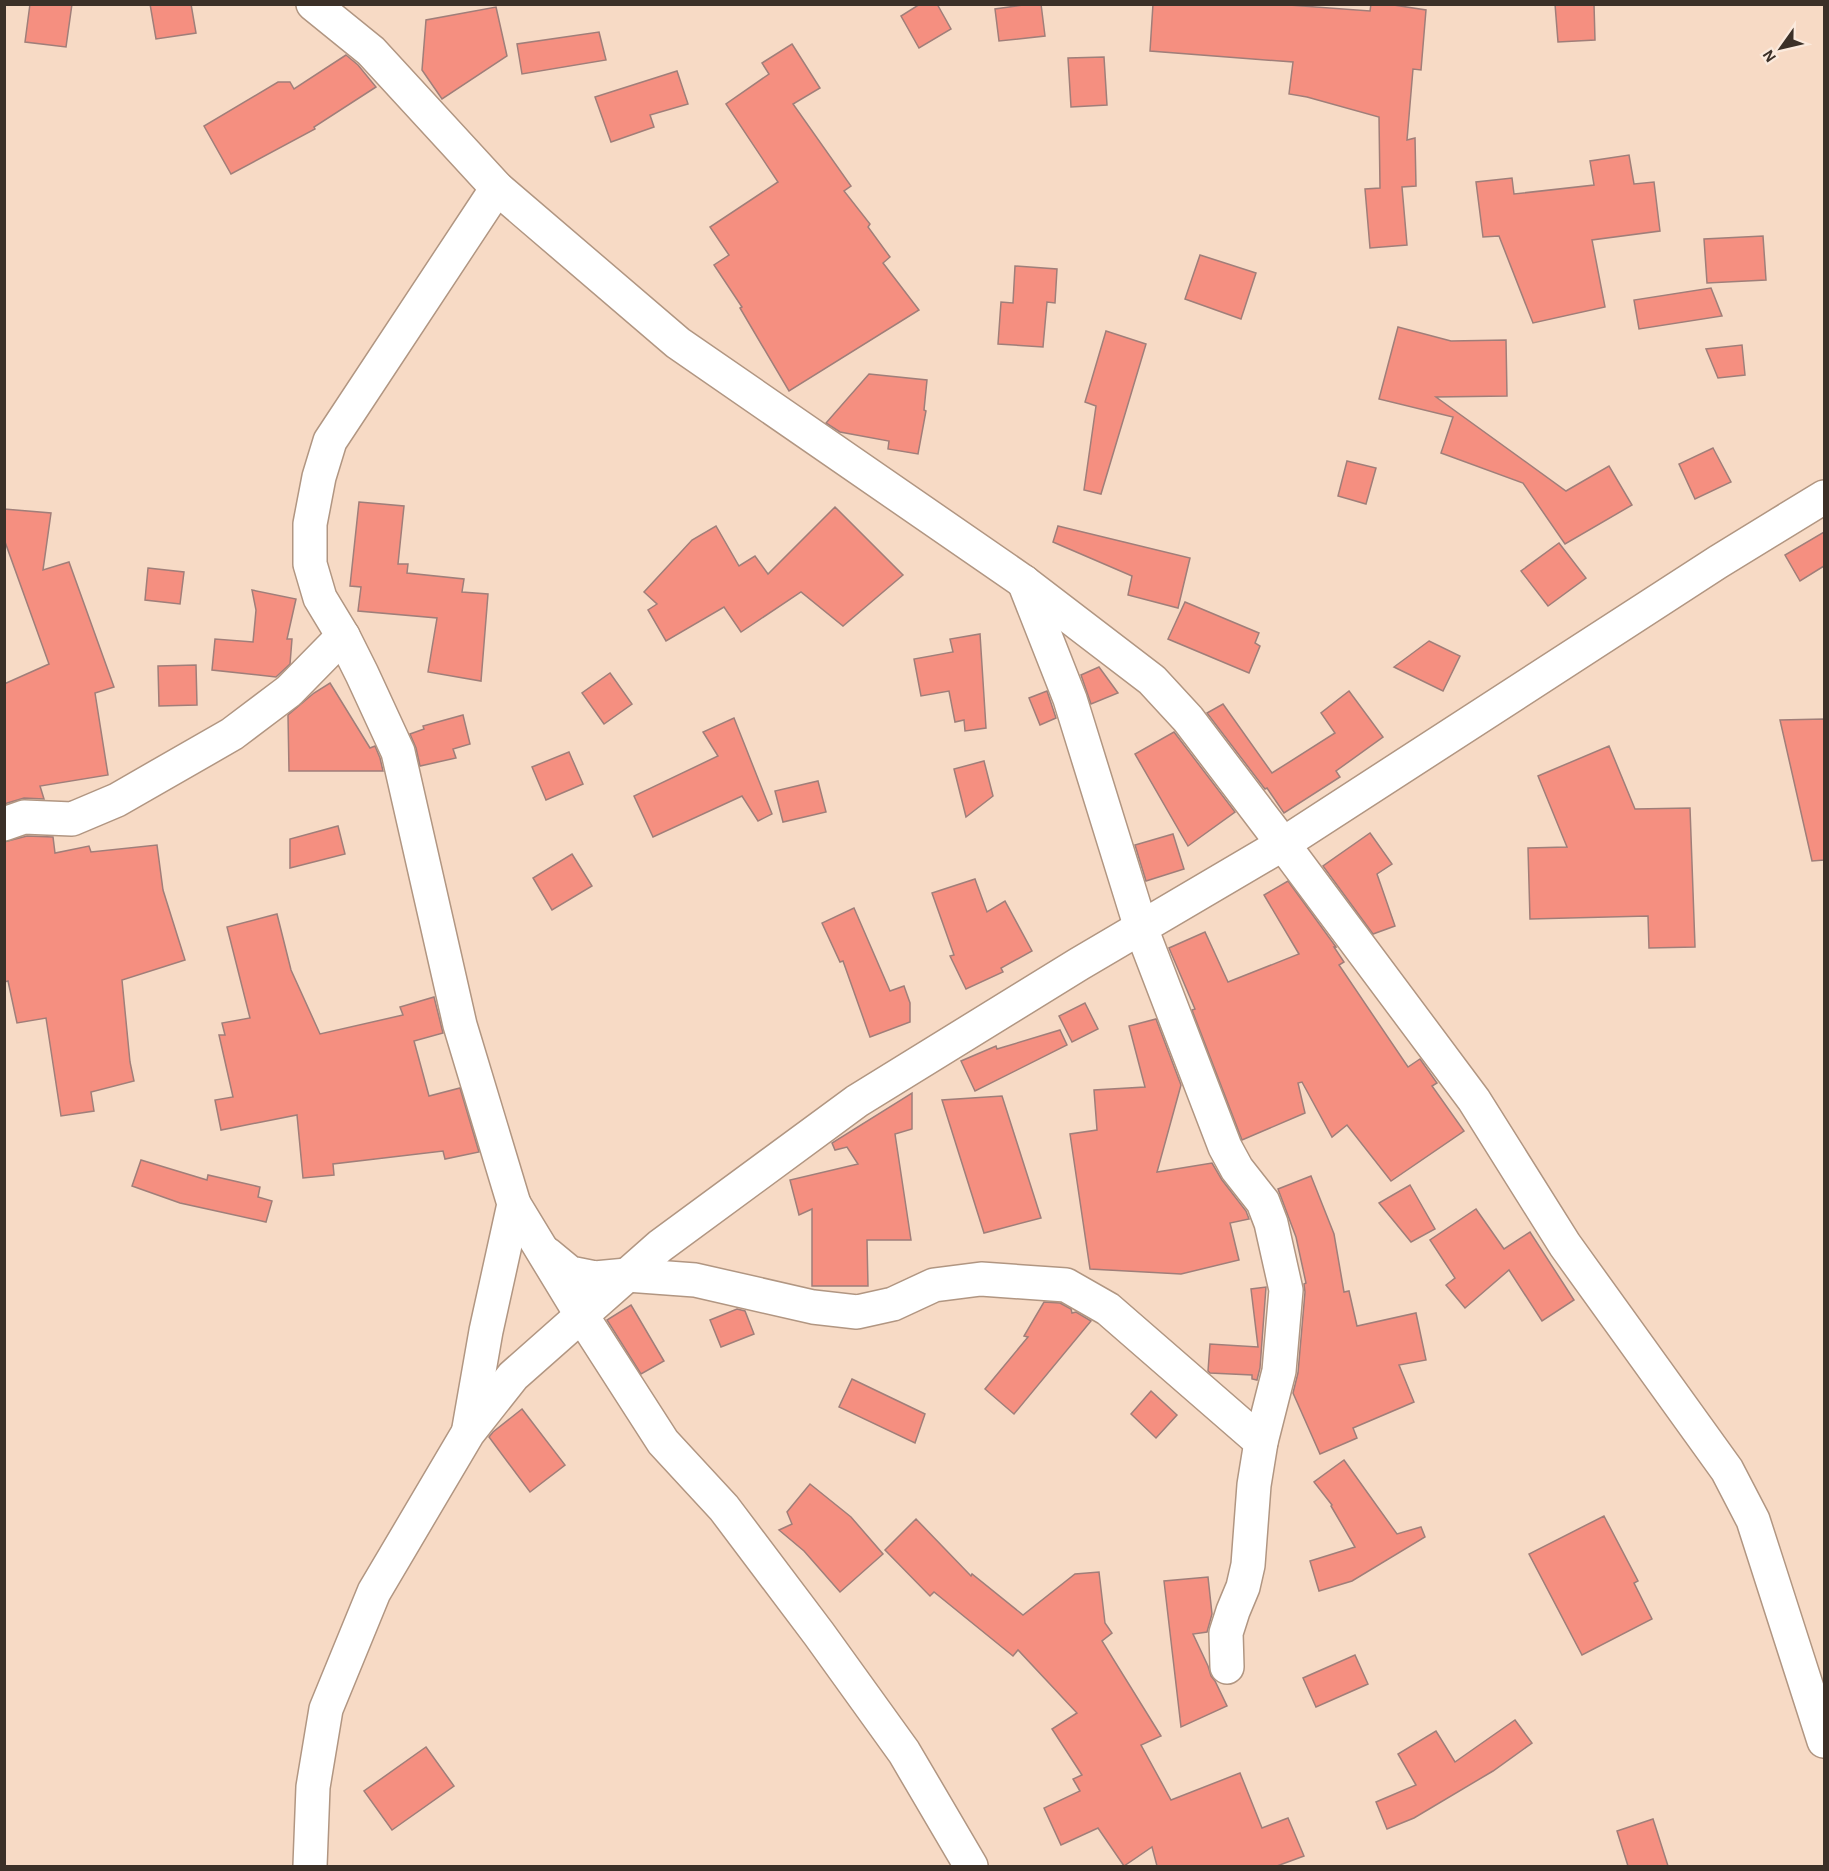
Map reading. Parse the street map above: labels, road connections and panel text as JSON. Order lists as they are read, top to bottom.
{
  "north": "bottom left"
}
